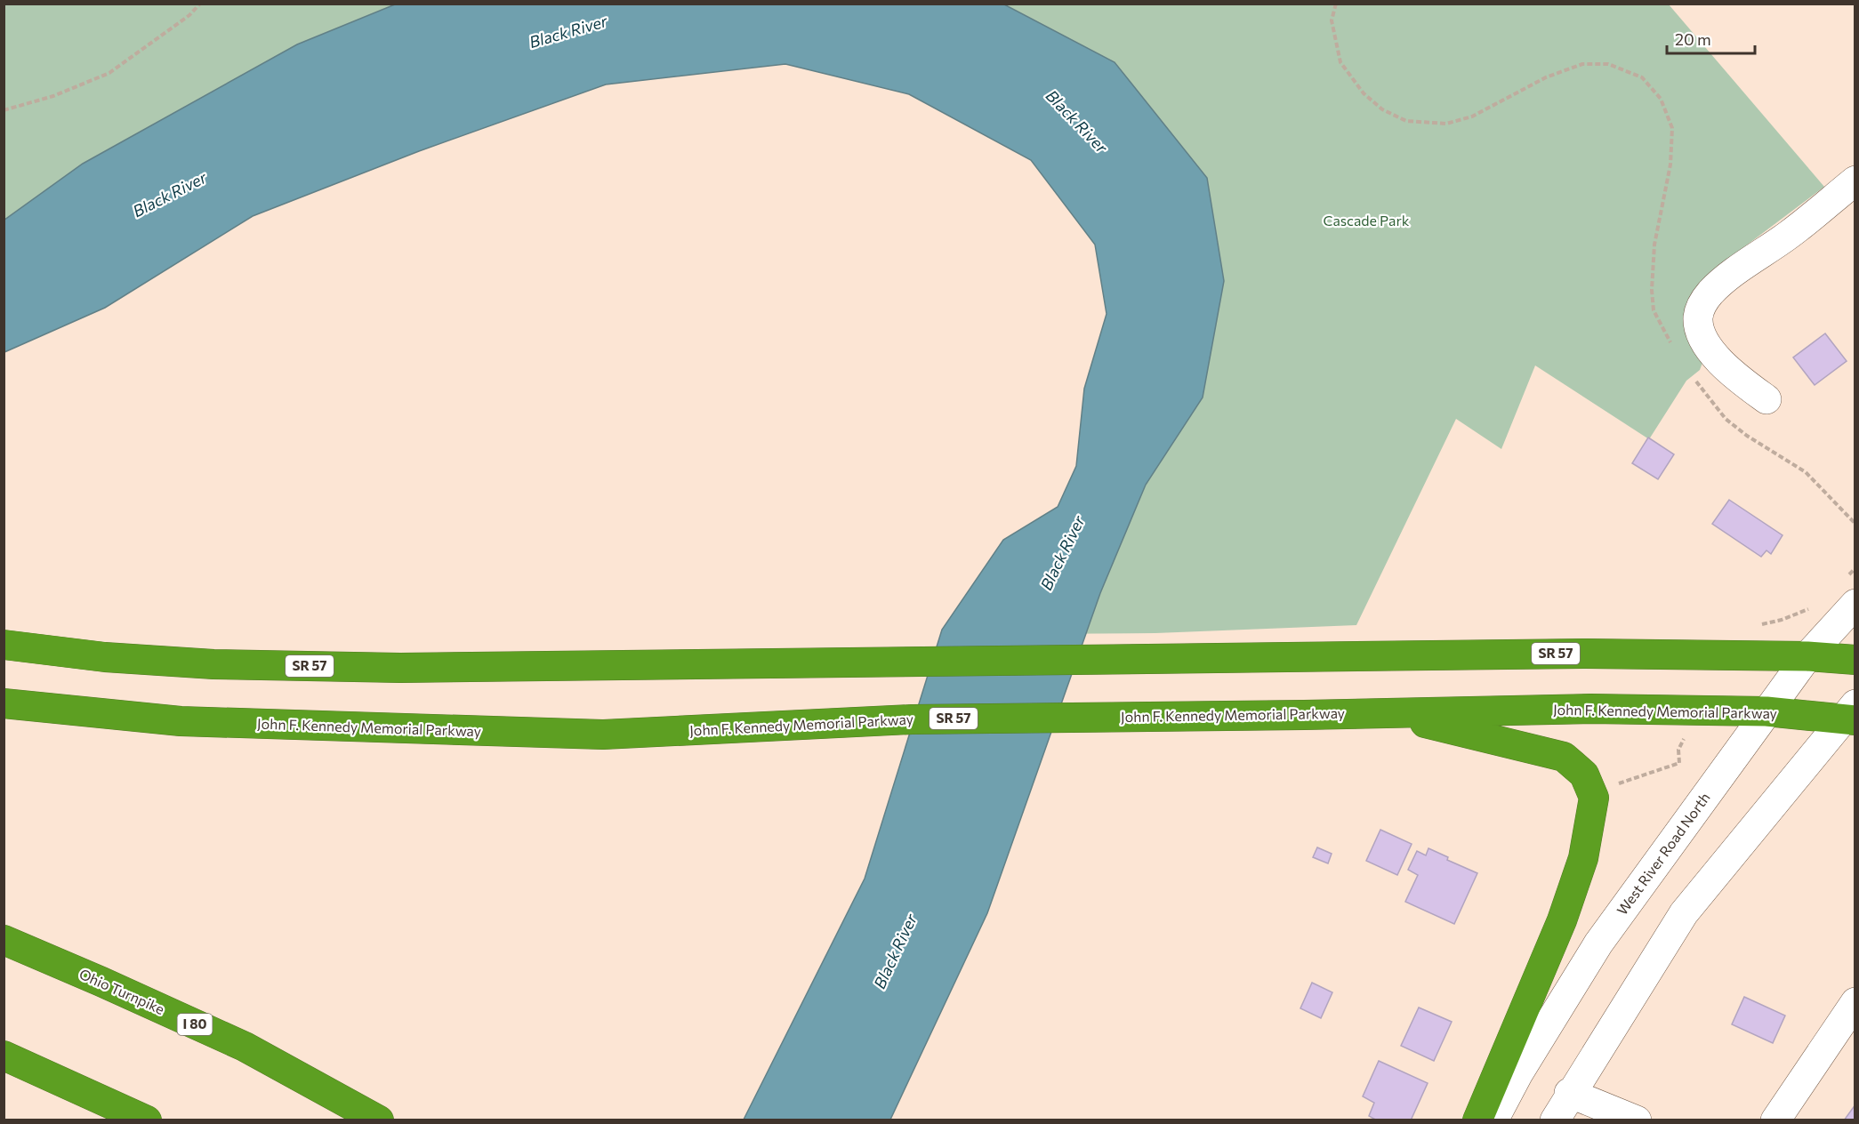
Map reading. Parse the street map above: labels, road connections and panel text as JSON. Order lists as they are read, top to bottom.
{
  "streets": {
    "highway": [
      "SR 57",
      "John F. Kennedy Memorial Parkway",
      "Ohio Turnpike",
      "I 80"
    ],
    "street": ["West River Road North"]
  },
  "crossings": [
    ["SR 57", "West River Road North"],
    ["John F. Kennedy Memorial Parkway", "West River Road North"]
  ],
  "water": ["Black River"],
  "parks": ["Cascade Park"],
  "scale_bar": "20 m"
}
